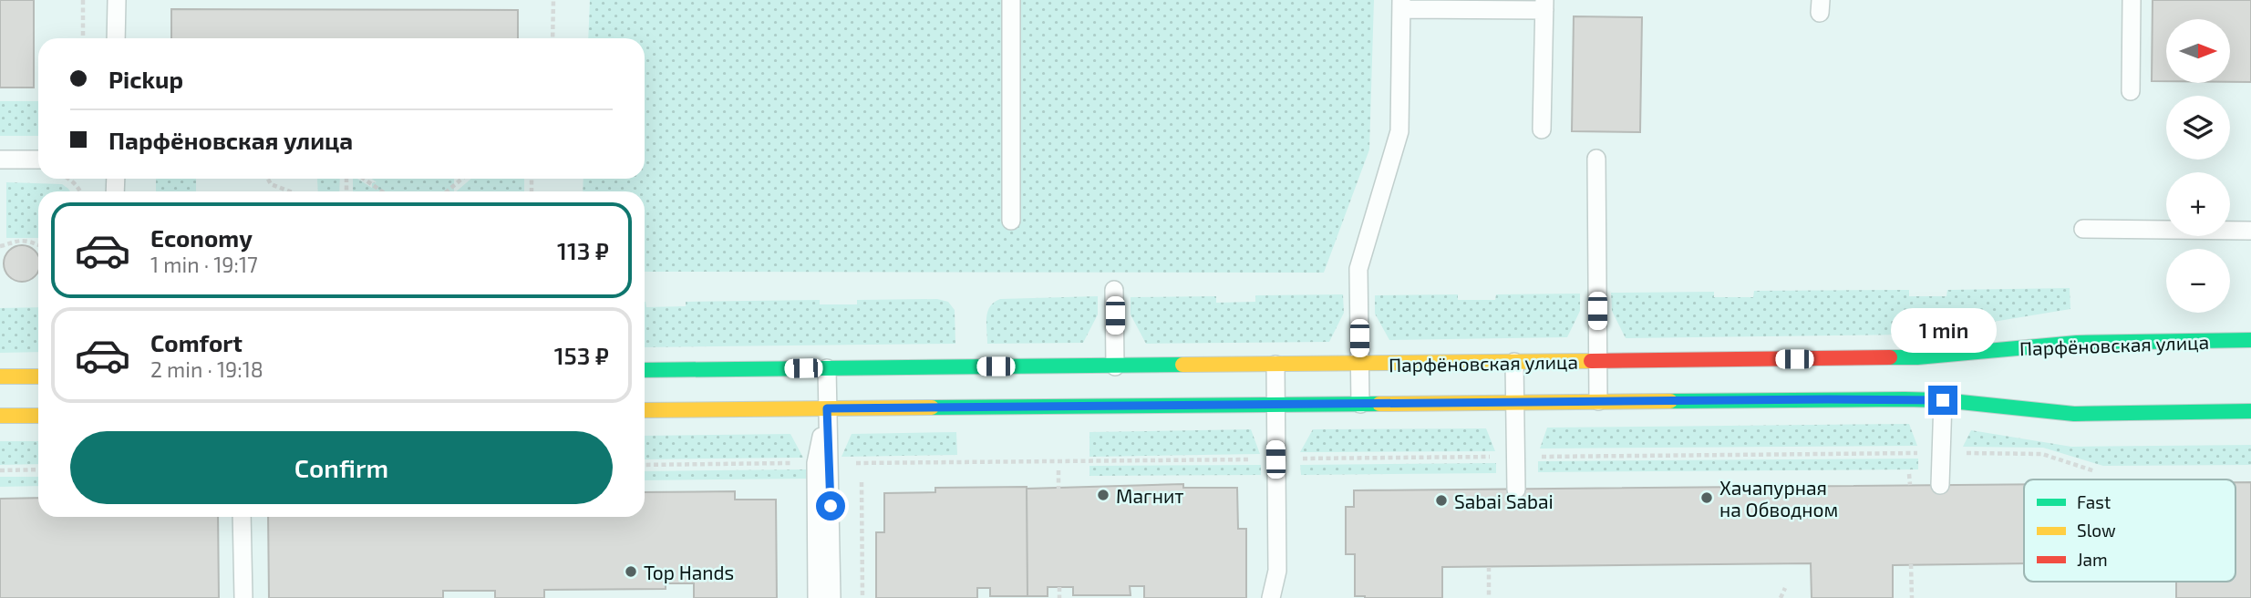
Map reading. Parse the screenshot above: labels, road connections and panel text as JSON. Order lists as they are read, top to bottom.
{
  "streets": {
    "street": ["Парфёновская улица"]
  },
  "places": [
    "Магнит",
    "Хачапурная на Обводном",
    "Sabai Sabai",
    "Top Hands"
  ],
  "legend": ["Fast", "Slow", "Jam"],
  "north": "right",
  "page": {
    "map_buttons": ["+", "−"],
    "banner": ["Pickup", "Парфёновская улица"],
    "list": [
      {
        "name": "Economy",
        "note": "1 min · 19:17",
        "value": "113 ₽"
      },
      {
        "name": "Comfort",
        "note": "2 min · 19:18",
        "value": "153 ₽"
      }
    ],
    "bubble": "1 min",
    "buttons": "Confirm"
  }
}
